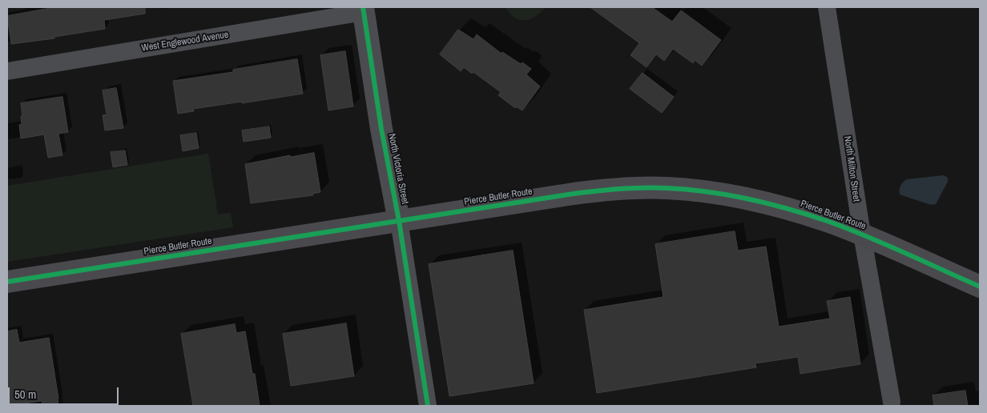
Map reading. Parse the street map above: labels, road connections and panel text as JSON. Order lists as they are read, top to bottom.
{
  "streets": {
    "main road": ["Pierce Butler Route"],
    "street": ["West Englewood Avenue", "North Victoria Street", "North Milton Street"]
  },
  "crossings": [
    ["West Englewood Avenue", "North Victoria Street"],
    ["North Victoria Street", "Pierce Butler Route"],
    ["North Milton Street", "Pierce Butler Route"]
  ],
  "scale_bar": "50 m"
}
